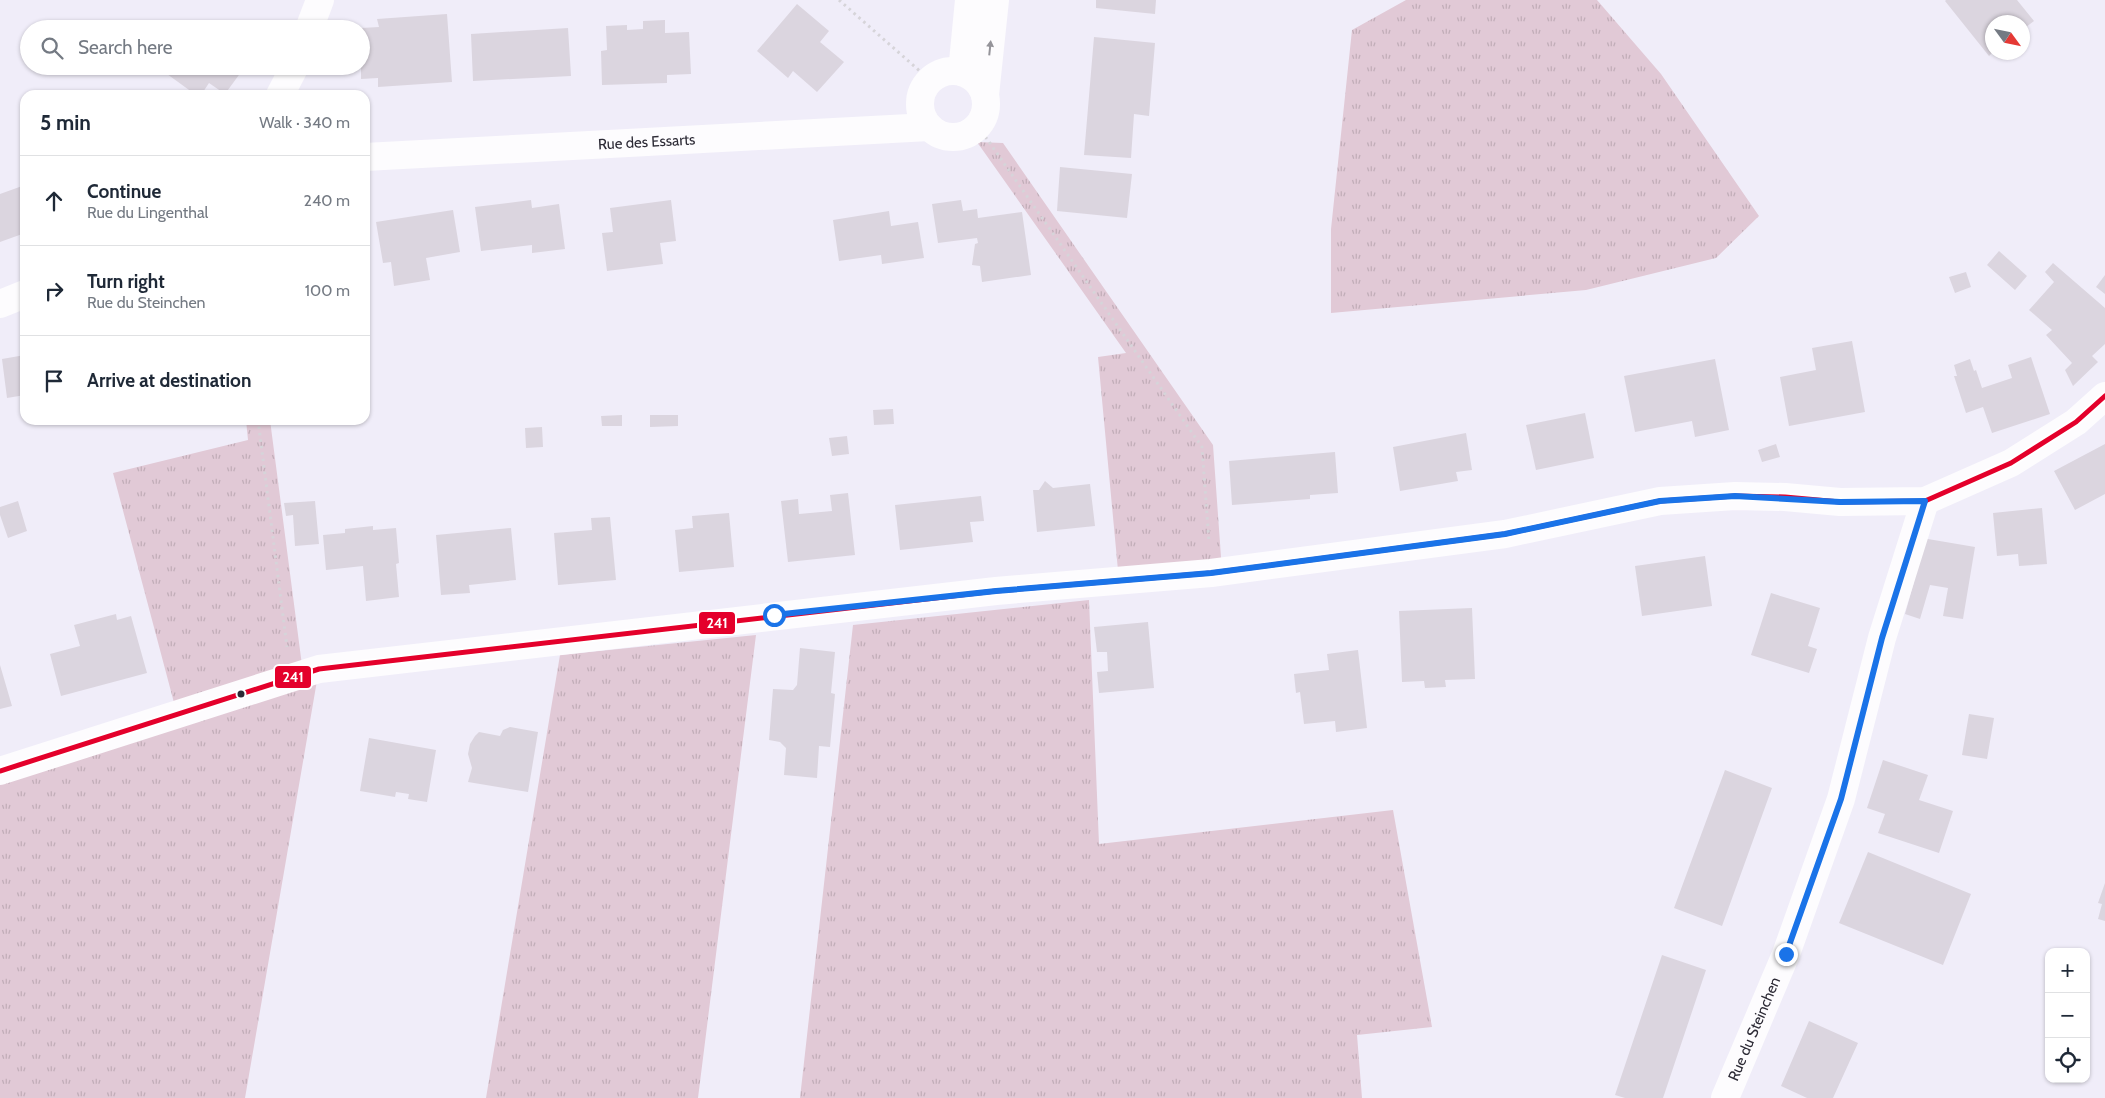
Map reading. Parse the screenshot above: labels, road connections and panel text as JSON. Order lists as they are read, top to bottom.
{
  "streets": {
    "street": ["Rue des Essarts", "Rue du Steinchen"]
  },
  "lines": ["transit line 241"],
  "north": "bottom right",
  "page": {
    "search": "Search here",
    "heading": ["5 min", "Walk · 340 m"],
    "list": [
      ["Continue", "Rue du Lingenthal", "240 m"],
      ["Turn right", "Rue du Steinchen", "100 m"],
      "Arrive at destination"
    ],
    "map_buttons": ["+", "−"]
  }
}
